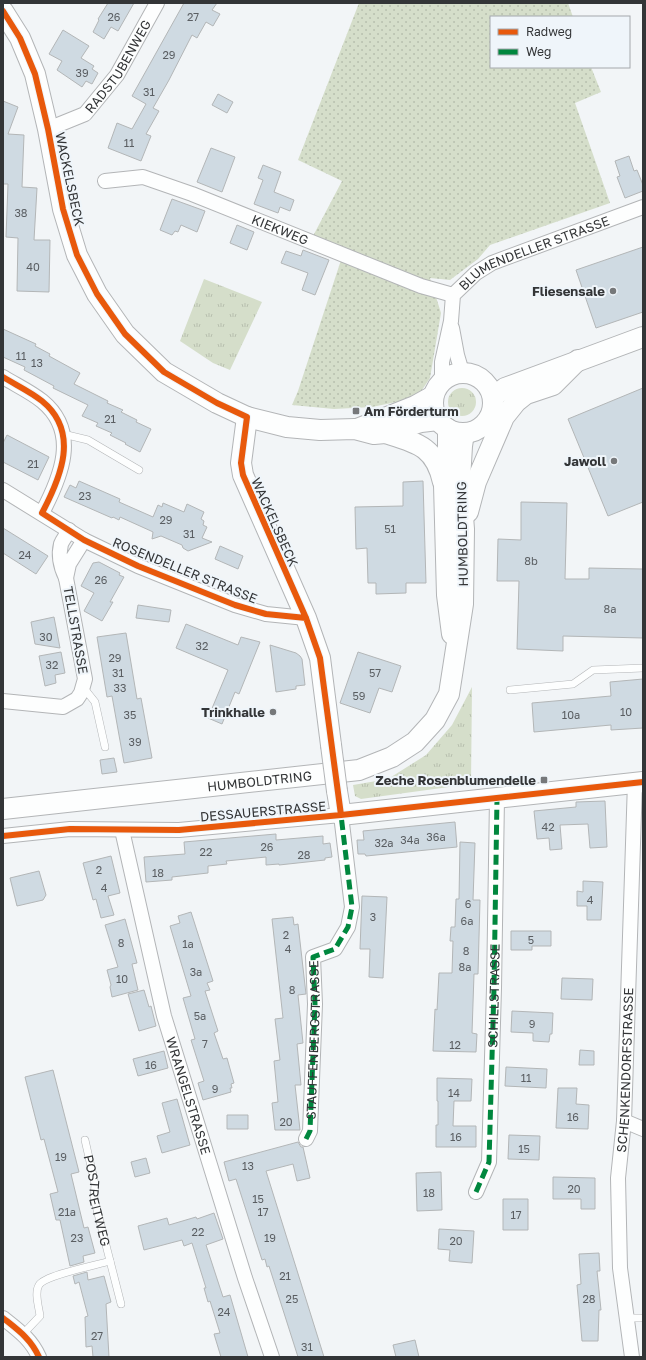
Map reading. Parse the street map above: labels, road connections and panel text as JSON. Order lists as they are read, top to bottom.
{
  "streets": {
    "street": [
      "RADSTUBENWEG",
      "WACKELSBECK",
      "KIEKWEG",
      "BLUMENDELLER STRASSE",
      "HUMBOLDTRING",
      "ROSENDELLER STRASSE",
      "TELLSTRASSE",
      "DESSAUERSTRASSE",
      "SCHILLSTRASSE",
      "STAUFFENBERGSTRASSE",
      "SCHENKENDORFSTRASSE",
      "WRANGELSTRASSE"
    ],
    "lane": ["POSTREITWEG"]
  },
  "crossings": [
    ["RADSTUBENWEG", "WACKELSBECK"],
    ["WACKELSBECK", "ROSENDELLER STRASSE"],
    ["WACKELSBECK", "DESSAUERSTRASSE"],
    ["WACKELSBECK", "STAUFFENBERGSTRASSE"],
    ["KIEKWEG", "BLUMENDELLER STRASSE"],
    ["BLUMENDELLER STRASSE", "HUMBOLDTRING"],
    ["ROSENDELLER STRASSE", "TELLSTRASSE"],
    ["DESSAUERSTRASSE", "SCHILLSTRASSE"],
    ["DESSAUERSTRASSE", "STAUFFENBERGSTRASSE"],
    ["DESSAUERSTRASSE", "SCHENKENDORFSTRASSE"],
    ["DESSAUERSTRASSE", "WRANGELSTRASSE"]
  ],
  "places": {
    "other": ["Fliesensale", "Jawoll", "Trinkhalle"],
    "transit": ["Am Förderturm", "Zeche Rosenblumendelle"]
  },
  "house_numbers": [
    "26",
    "27",
    "29",
    "39",
    "31",
    "11",
    "38",
    "40",
    "11",
    "13",
    "21",
    "21",
    "23",
    "29",
    "51",
    "31",
    "24",
    "8b",
    "26",
    "8a",
    "30",
    "32",
    "29",
    "32",
    "31",
    "57",
    "33",
    "59",
    "10",
    "35",
    "10a",
    "39",
    "42",
    "36a",
    "34a",
    "32a",
    "26",
    "22",
    "28",
    "2",
    "18",
    "4",
    "4",
    "6",
    "3",
    "6a",
    "2",
    "5",
    "8",
    "1a",
    "4",
    "8",
    "8a",
    "3a",
    "10",
    "8",
    "5a",
    "9",
    "7",
    "12",
    "16",
    "11",
    "9",
    "14",
    "16",
    "20",
    "16",
    "15",
    "19",
    "13",
    "20",
    "18",
    "15",
    "21a",
    "17",
    "17",
    "22",
    "23",
    "19",
    "20",
    "21",
    "25",
    "28",
    "24",
    "27",
    "31"
  ],
  "legend": ["Radweg", "Weg"]
}
